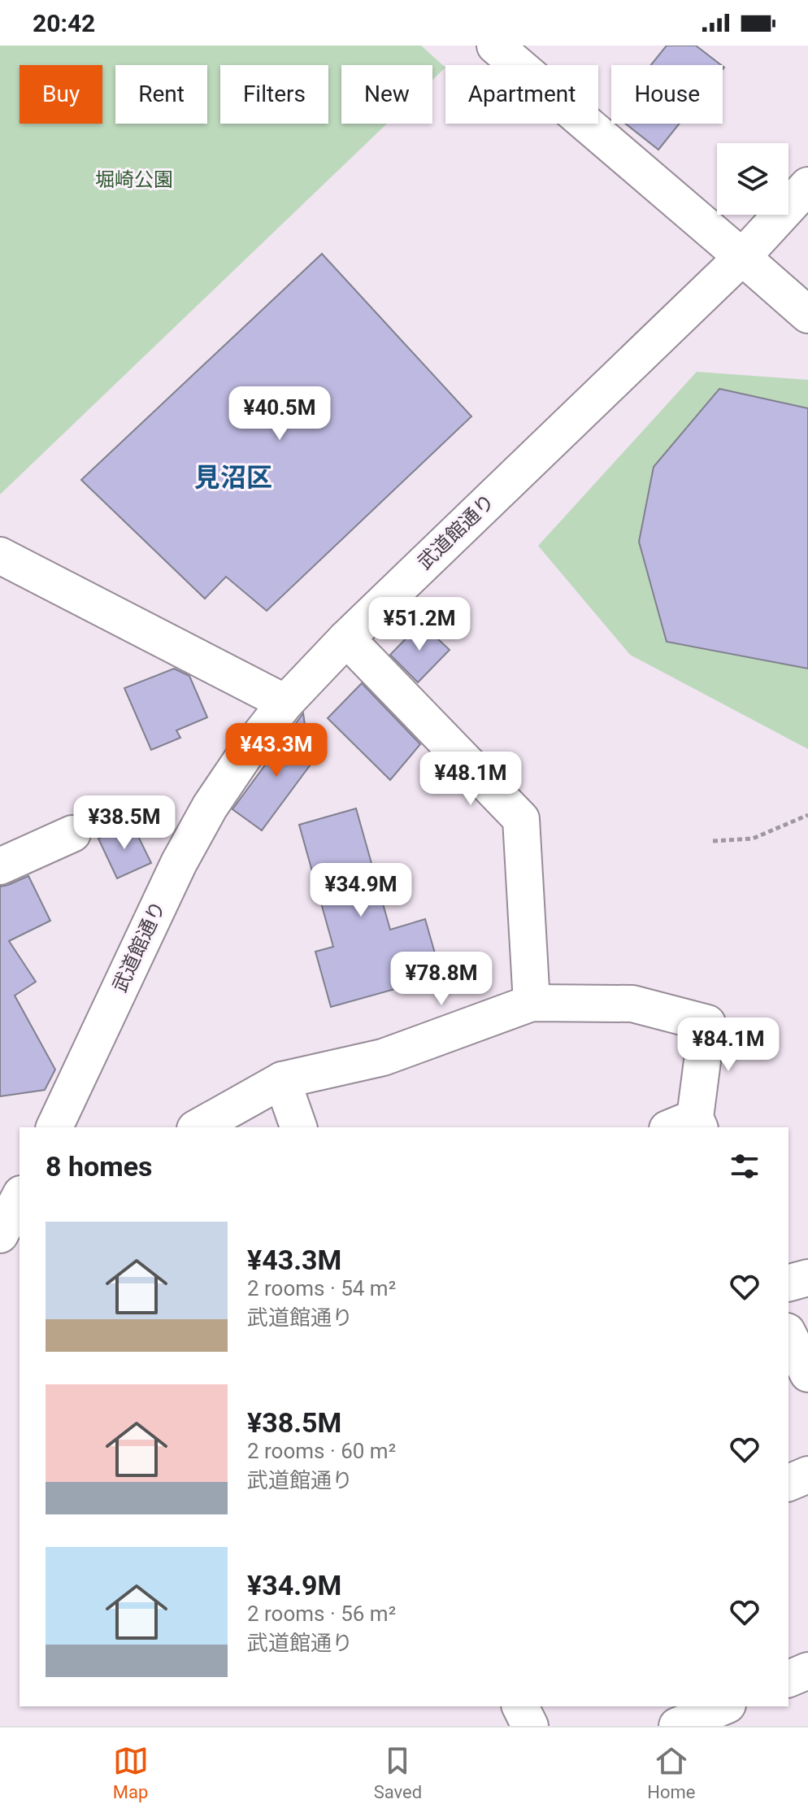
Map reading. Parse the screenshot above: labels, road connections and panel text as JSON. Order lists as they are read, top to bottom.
{
  "streets": {
    "street": ["武道館通り"]
  },
  "districts": ["見沼区"],
  "parks": ["堀崎公園"],
  "page": {
    "status": "20:42",
    "chip": [
      "Buy",
      "Rent",
      "Filters",
      "New",
      "Apartment",
      "House"
    ],
    "price": [
      "¥40.5M",
      "¥51.2M",
      "¥43.3M",
      "¥48.1M",
      "¥38.5M",
      "¥34.9M",
      "¥78.8M",
      "¥84.1M"
    ],
    "heading": "8 homes",
    "list": [
      {
        "name": "¥43.3M",
        "note": "2 rooms · 54 m² · 武道館通り"
      },
      {
        "name": "¥38.5M",
        "note": "2 rooms · 60 m² · 武道館通り"
      },
      {
        "name": "¥34.9M",
        "note": "2 rooms · 56 m² · 武道館通り"
      }
    ],
    "tabs": ["Map", "Saved", "Home"]
  }
}
